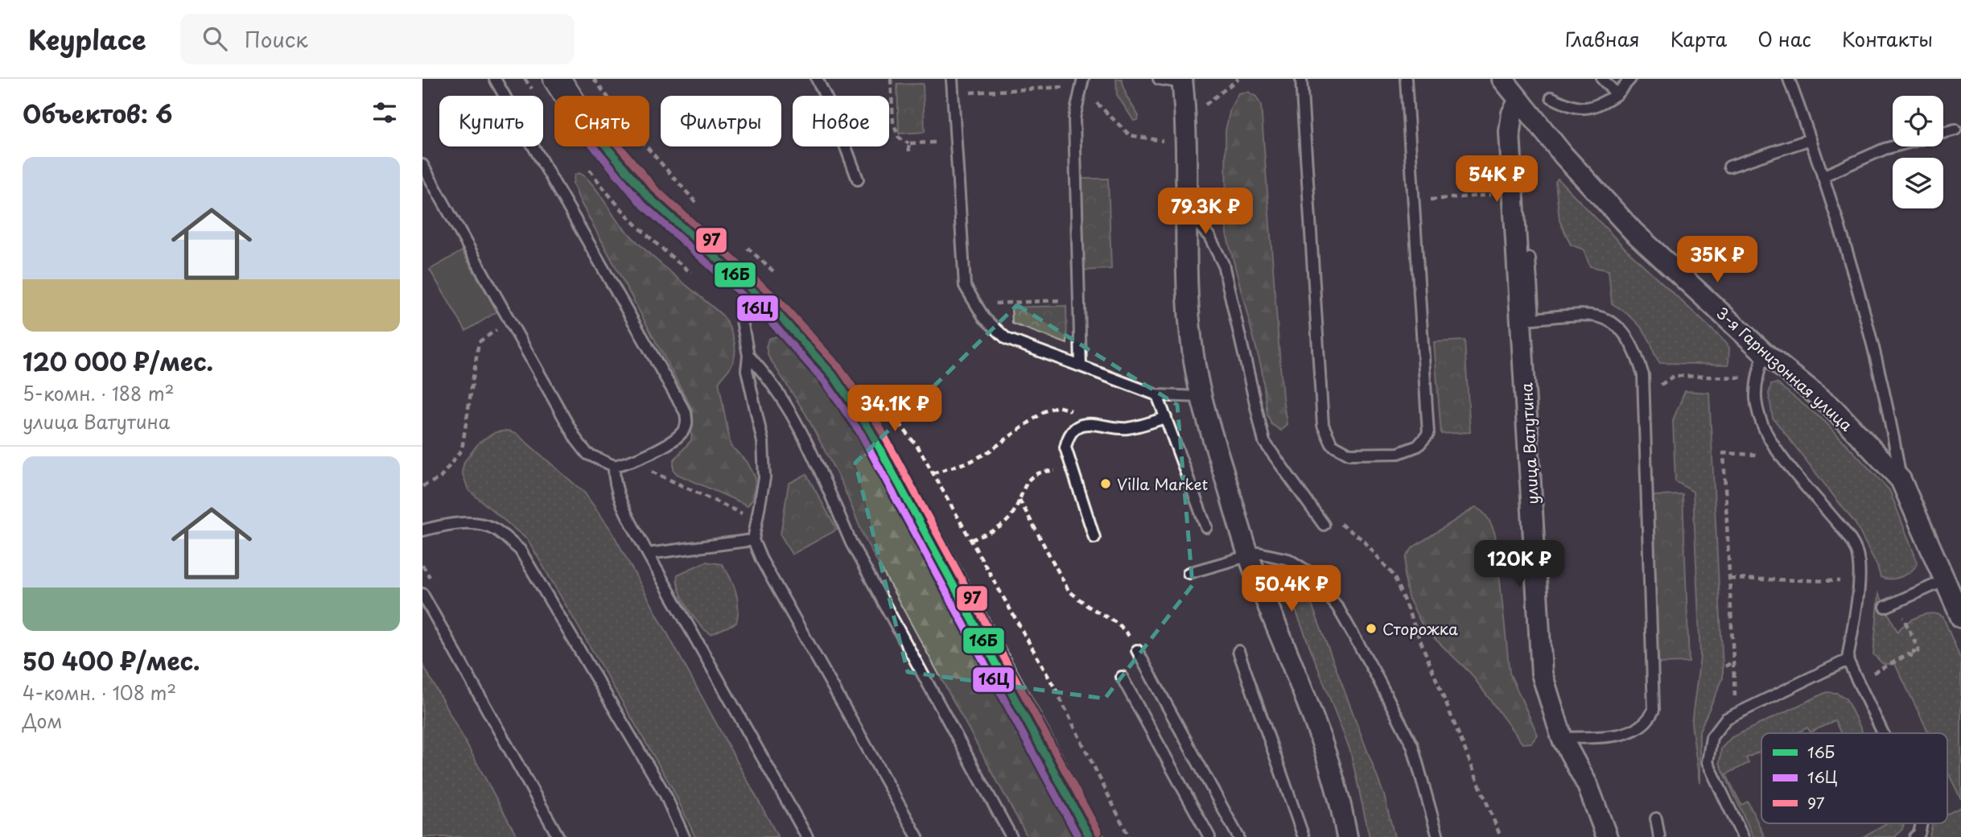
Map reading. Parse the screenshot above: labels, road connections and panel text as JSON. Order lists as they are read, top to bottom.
{
  "streets": {
    "street": ["3-я Гарнизонная улица", "улица Ватутина"]
  },
  "crossings": [
    ["3-я Гарнизонная улица", "улица Ватутина"]
  ],
  "places": ["Villa Market", "Сторожка"],
  "lines": ["transit line 16Б", "transit line 16Ц", "transit line 97"],
  "legend": ["16Б", "16Ц", "97"],
  "page": {
    "header": "Keyplace",
    "search": "Поиск",
    "nav": [
      "Главная",
      "Карта",
      "О нас",
      "Контакты"
    ],
    "heading": "Объектов: 6",
    "chip": [
      "Купить",
      "Снять",
      "Фильтры",
      "Новое"
    ],
    "list": [
      {
        "name": "120 000 ₽/мес.",
        "note": "5-комн. · 188 m² · улица Ватутина"
      },
      {
        "name": "50 400 ₽/мес.",
        "note": "4-комн. · 108 m² · Дом"
      }
    ],
    "price": [
      "54K ₽",
      "79.3K ₽",
      "35K ₽",
      "34.1K ₽",
      "120K ₽",
      "50.4K ₽"
    ]
  }
}
